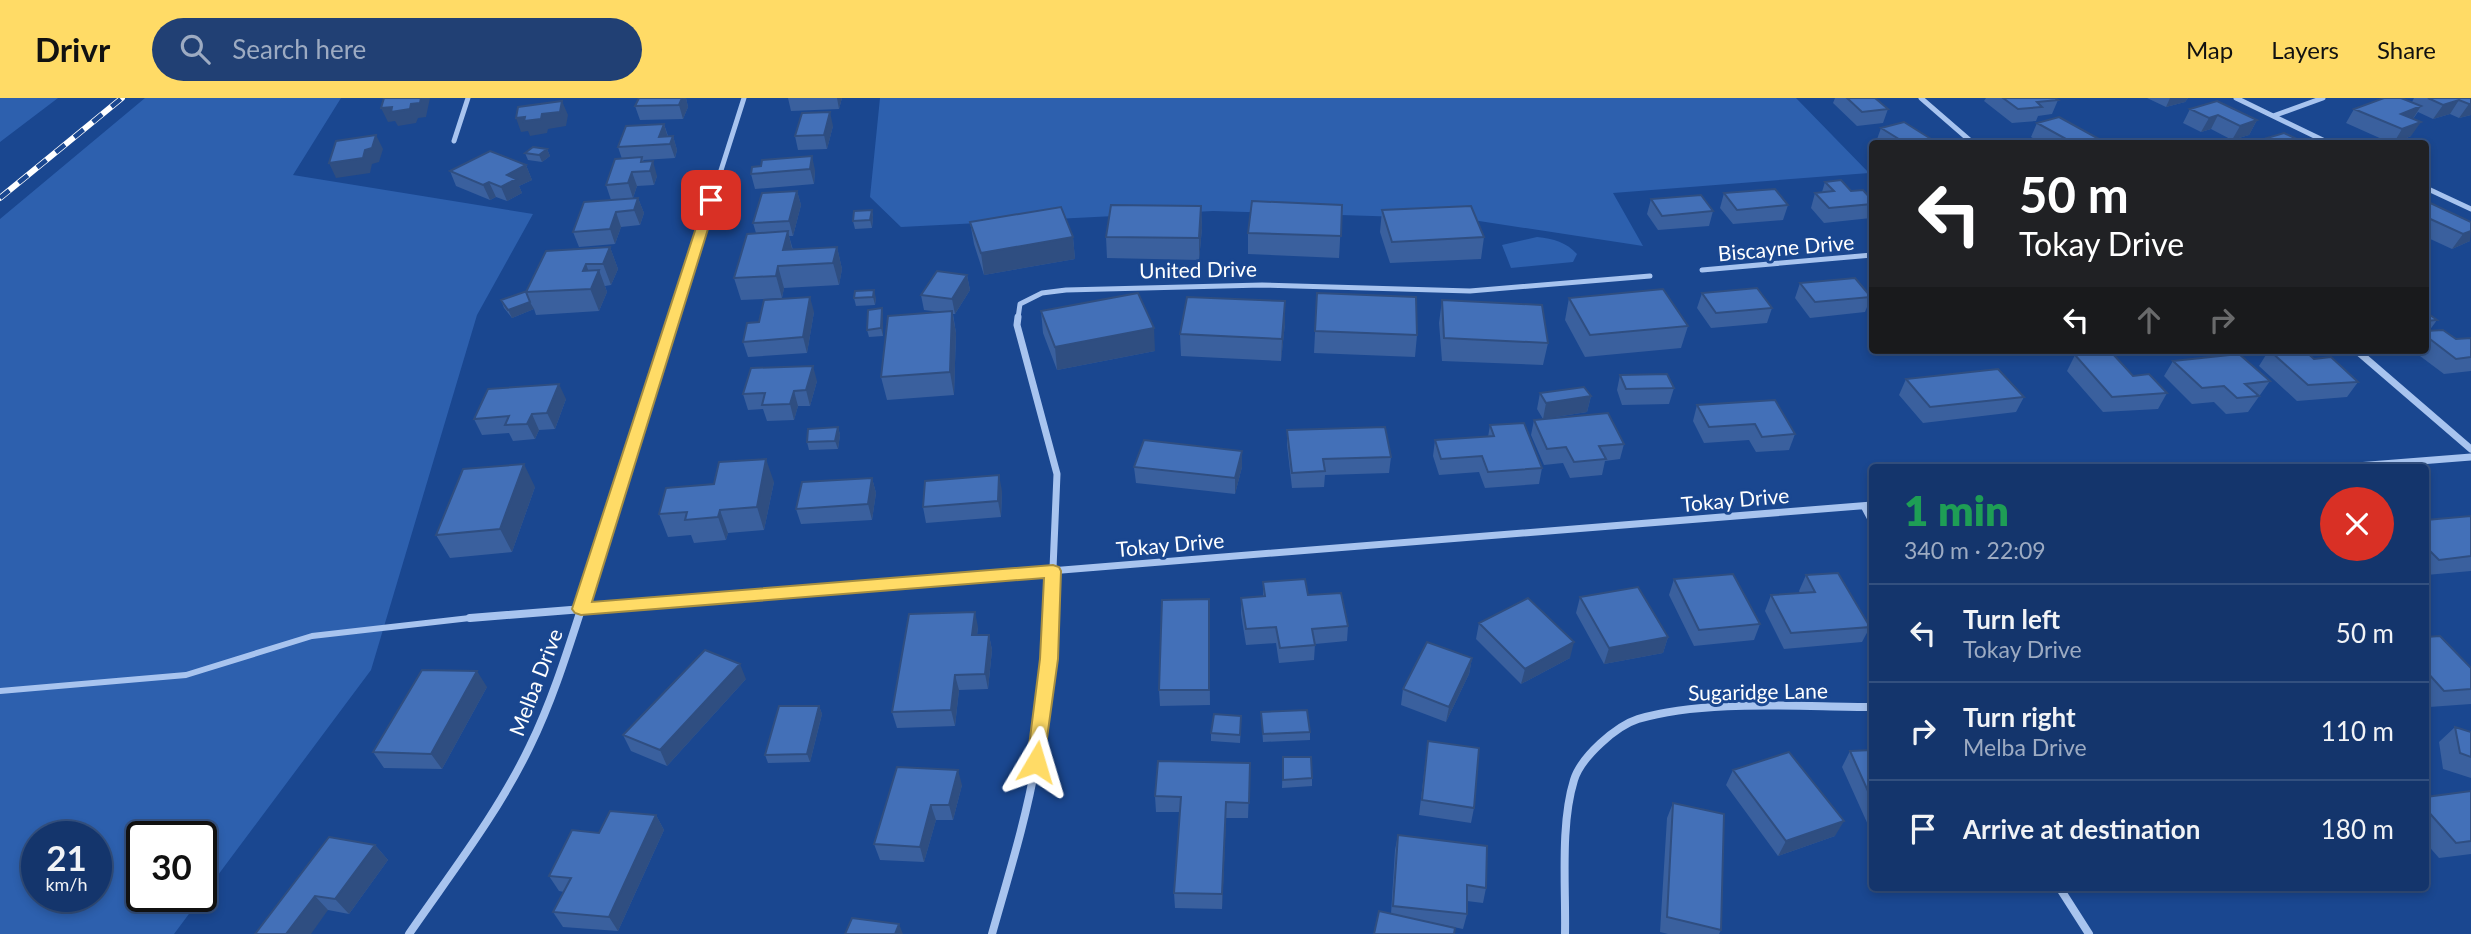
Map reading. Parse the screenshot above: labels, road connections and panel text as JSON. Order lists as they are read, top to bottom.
{
  "streets": {
    "street": [
      "Biscayne Drive",
      "United Drive",
      "Tokay Drive",
      "Melba Drive",
      "Sugaridge Lane"
    ]
  },
  "crossings": [
    ["United Drive", "Tokay Drive"],
    ["Tokay Drive", "Melba Drive"]
  ],
  "page": {
    "header": "Drivr",
    "search": "Search here",
    "nav": ["Map", "Layers", "Share"],
    "turn": ["50 m", "Tokay Drive"],
    "heading": ["1 min", "340 m · 22:09"],
    "list": [
      {
        "name": "Turn left",
        "note": "Tokay Drive",
        "value": "50 m"
      },
      {
        "name": "Turn right",
        "note": "Melba Drive",
        "value": "110 m"
      },
      {
        "name": "Arrive at destination",
        "value": "180 m"
      }
    ],
    "speed": "21 km/h",
    "limit": "30"
  }
}
